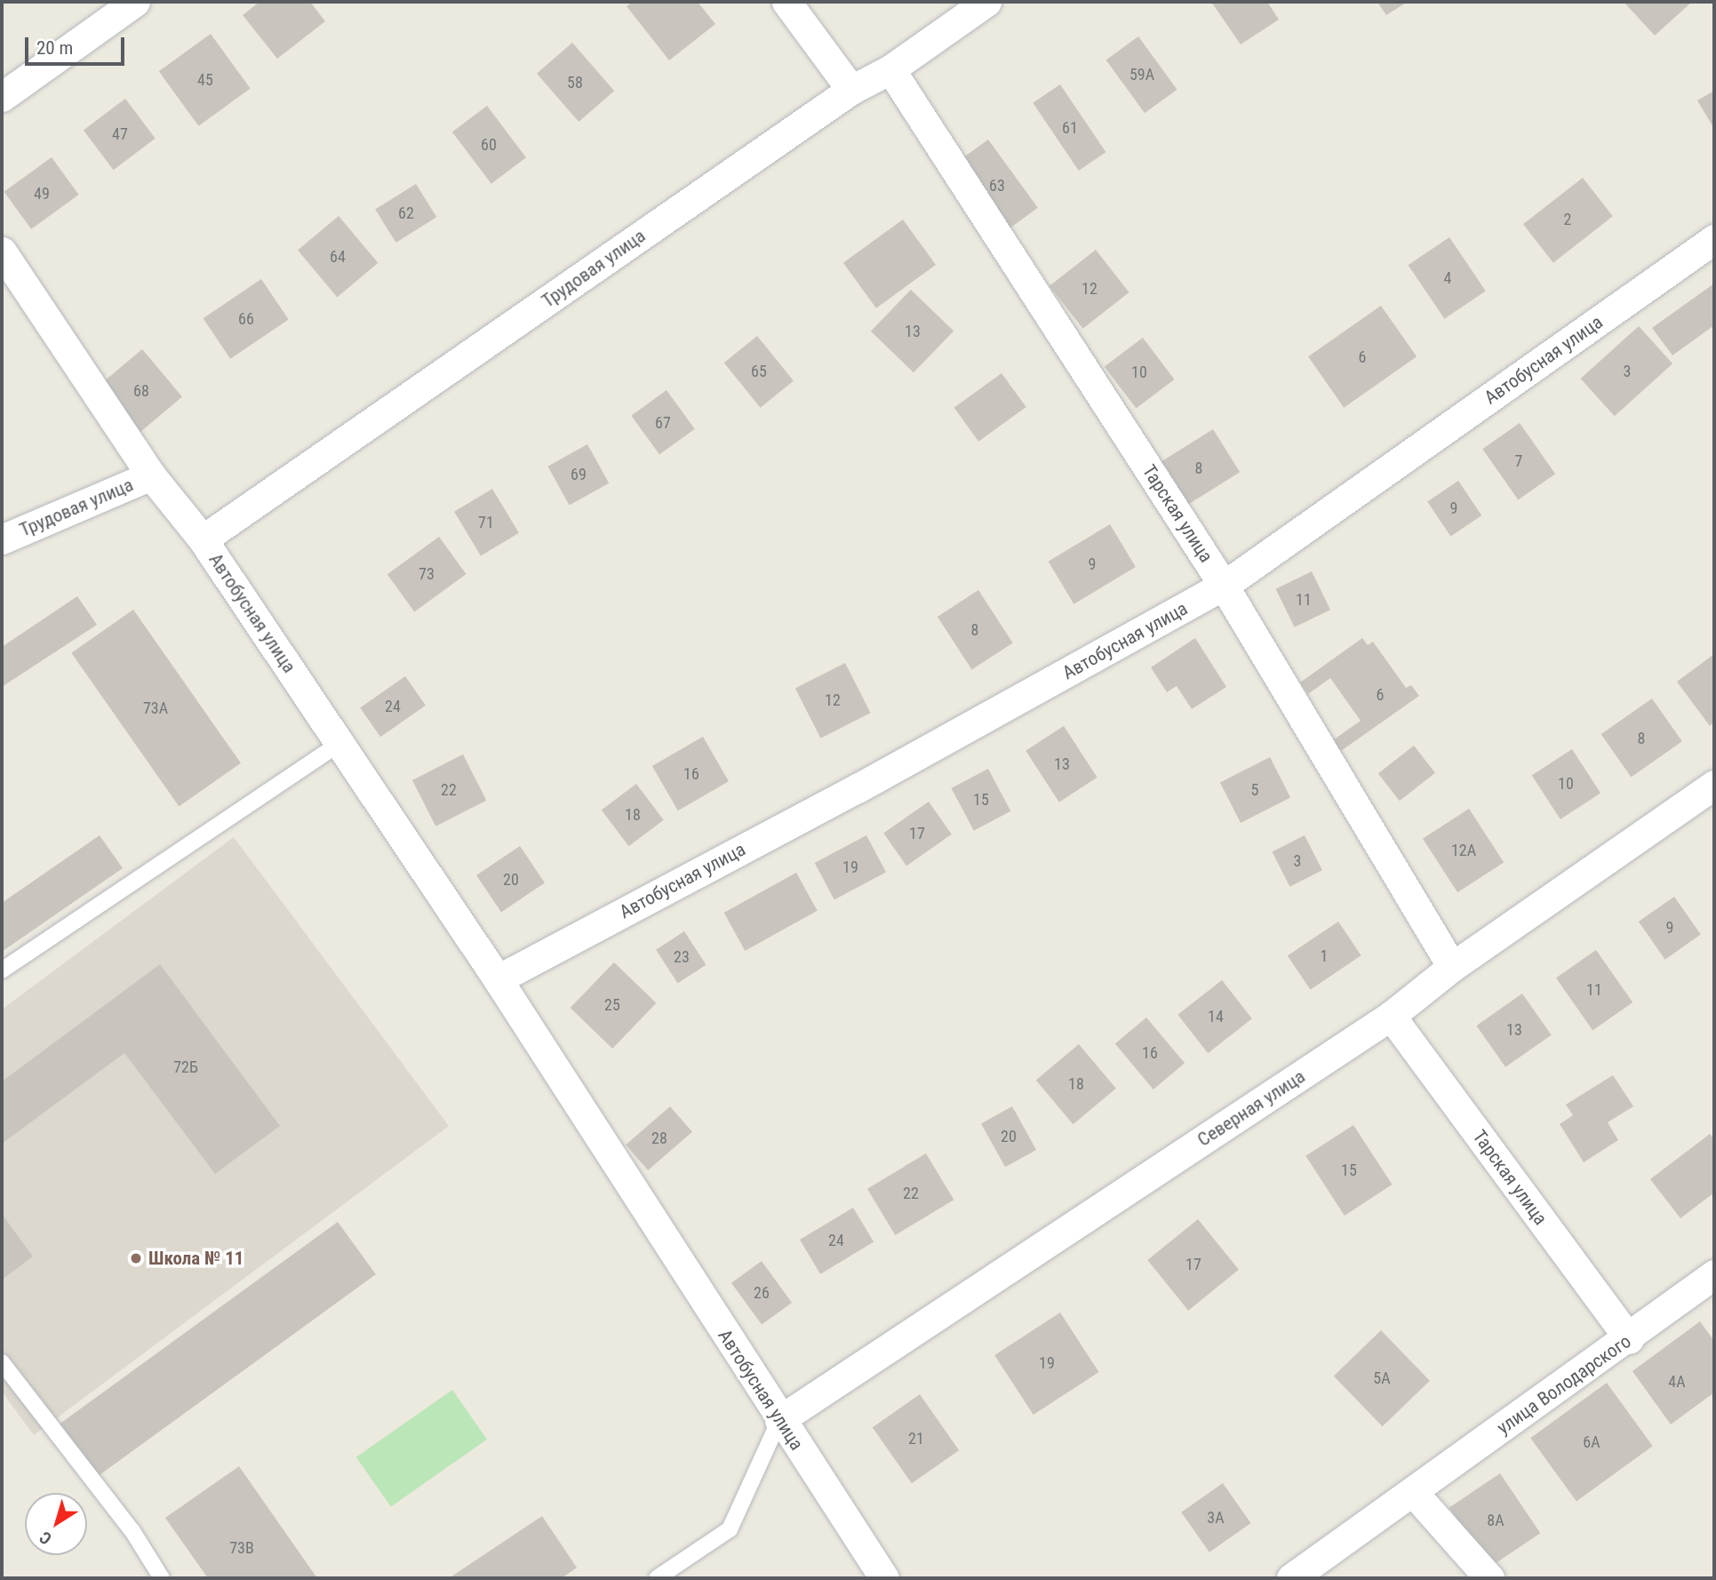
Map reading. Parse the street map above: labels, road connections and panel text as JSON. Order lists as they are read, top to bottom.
{
  "streets": {
    "street": [
      "Трудовая улица",
      "Автобусная улица",
      "Тарская улица",
      "Северная улица",
      "улица Володарского"
    ]
  },
  "crossings": [
    ["Трудовая улица", "Автобусная улица"],
    ["Трудовая улица", "Тарская улица"],
    ["Автобусная улица", "Тарская улица"],
    ["Автобусная улица", "Северная улица"],
    ["Тарская улица", "Северная улица"],
    ["Тарская улица", "улица Володарского"]
  ],
  "places": ["Школа № 11"],
  "house_numbers": [
    "59А",
    "45",
    "58",
    "61",
    "47",
    "60",
    "63",
    "49",
    "62",
    "2",
    "64",
    "4",
    "12",
    "66",
    "13",
    "6",
    "65",
    "3",
    "10",
    "68",
    "67",
    "7",
    "8",
    "69",
    "9",
    "71",
    "9",
    "73",
    "11",
    "8",
    "6",
    "12",
    "24",
    "73А",
    "8",
    "13",
    "16",
    "10",
    "22",
    "5",
    "15",
    "18",
    "17",
    "12А",
    "3",
    "19",
    "20",
    "9",
    "1",
    "23",
    "11",
    "25",
    "14",
    "13",
    "16",
    "72Б",
    "18",
    "20",
    "28",
    "15",
    "22",
    "24",
    "17",
    "26",
    "19",
    "5А",
    "4А",
    "21",
    "6А",
    "3А",
    "8А",
    "73В"
  ],
  "scale_bar": "20 m",
  "north": "bottom left"
}
